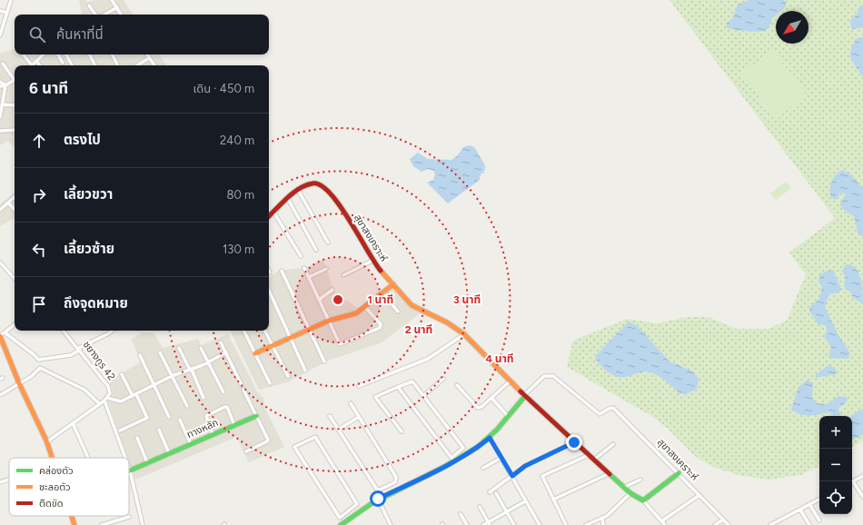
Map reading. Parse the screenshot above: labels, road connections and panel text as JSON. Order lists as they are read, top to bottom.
{
  "streets": {
    "street": ["สุขาสงเคราะห์", "ชยางกูร 42", "ทางหลัก"]
  },
  "crossings": [
    ["ชยางกูร 42", "ทางหลัก"]
  ],
  "legend": ["คล่องตัว", "ชะลอตัว", "ติดขัด"],
  "north": "bottom left",
  "page": {
    "search": "ค้นหาที่นี่",
    "heading": ["6 นาที", "เดิน · 450 m"],
    "list": [
      ["ตรงไป", "240 m"],
      ["เลี้ยวขวา", "80 m"],
      ["เลี้ยวซ้าย", "130 m"],
      "ถึงจุดหมาย"
    ],
    "map_buttons": ["+", "−"]
  },
  "rings": [
    "1 นาที",
    "3 นาที",
    "2 นาที",
    "4 นาที"
  ]
}
